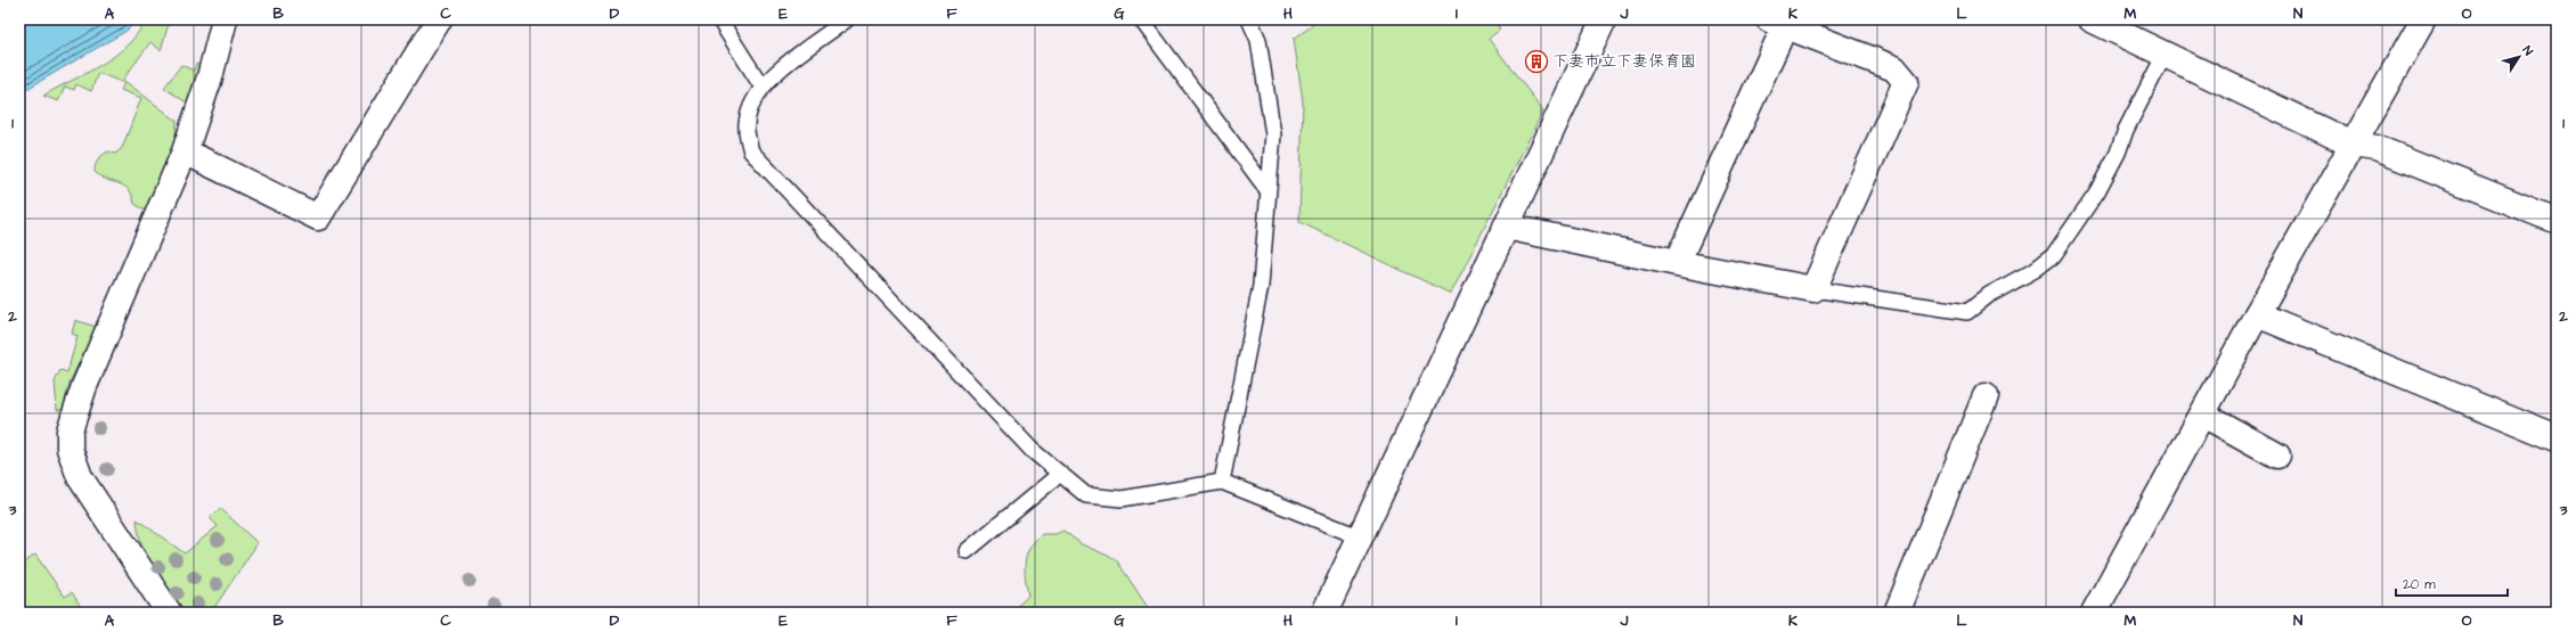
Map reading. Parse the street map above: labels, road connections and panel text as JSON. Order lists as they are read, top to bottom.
{
  "places": {
    "building": ["下妻市立下妻保育園"]
  },
  "scale_bar": "20 m",
  "north": "top right",
  "grid": {
    "columns": [
      "A",
      "B",
      "C",
      "D",
      "E",
      "F",
      "G",
      "H",
      "I",
      "J",
      "K",
      "L",
      "M",
      "N",
      "O"
    ],
    "rows": ["1", "2", "3"]
  }
}
